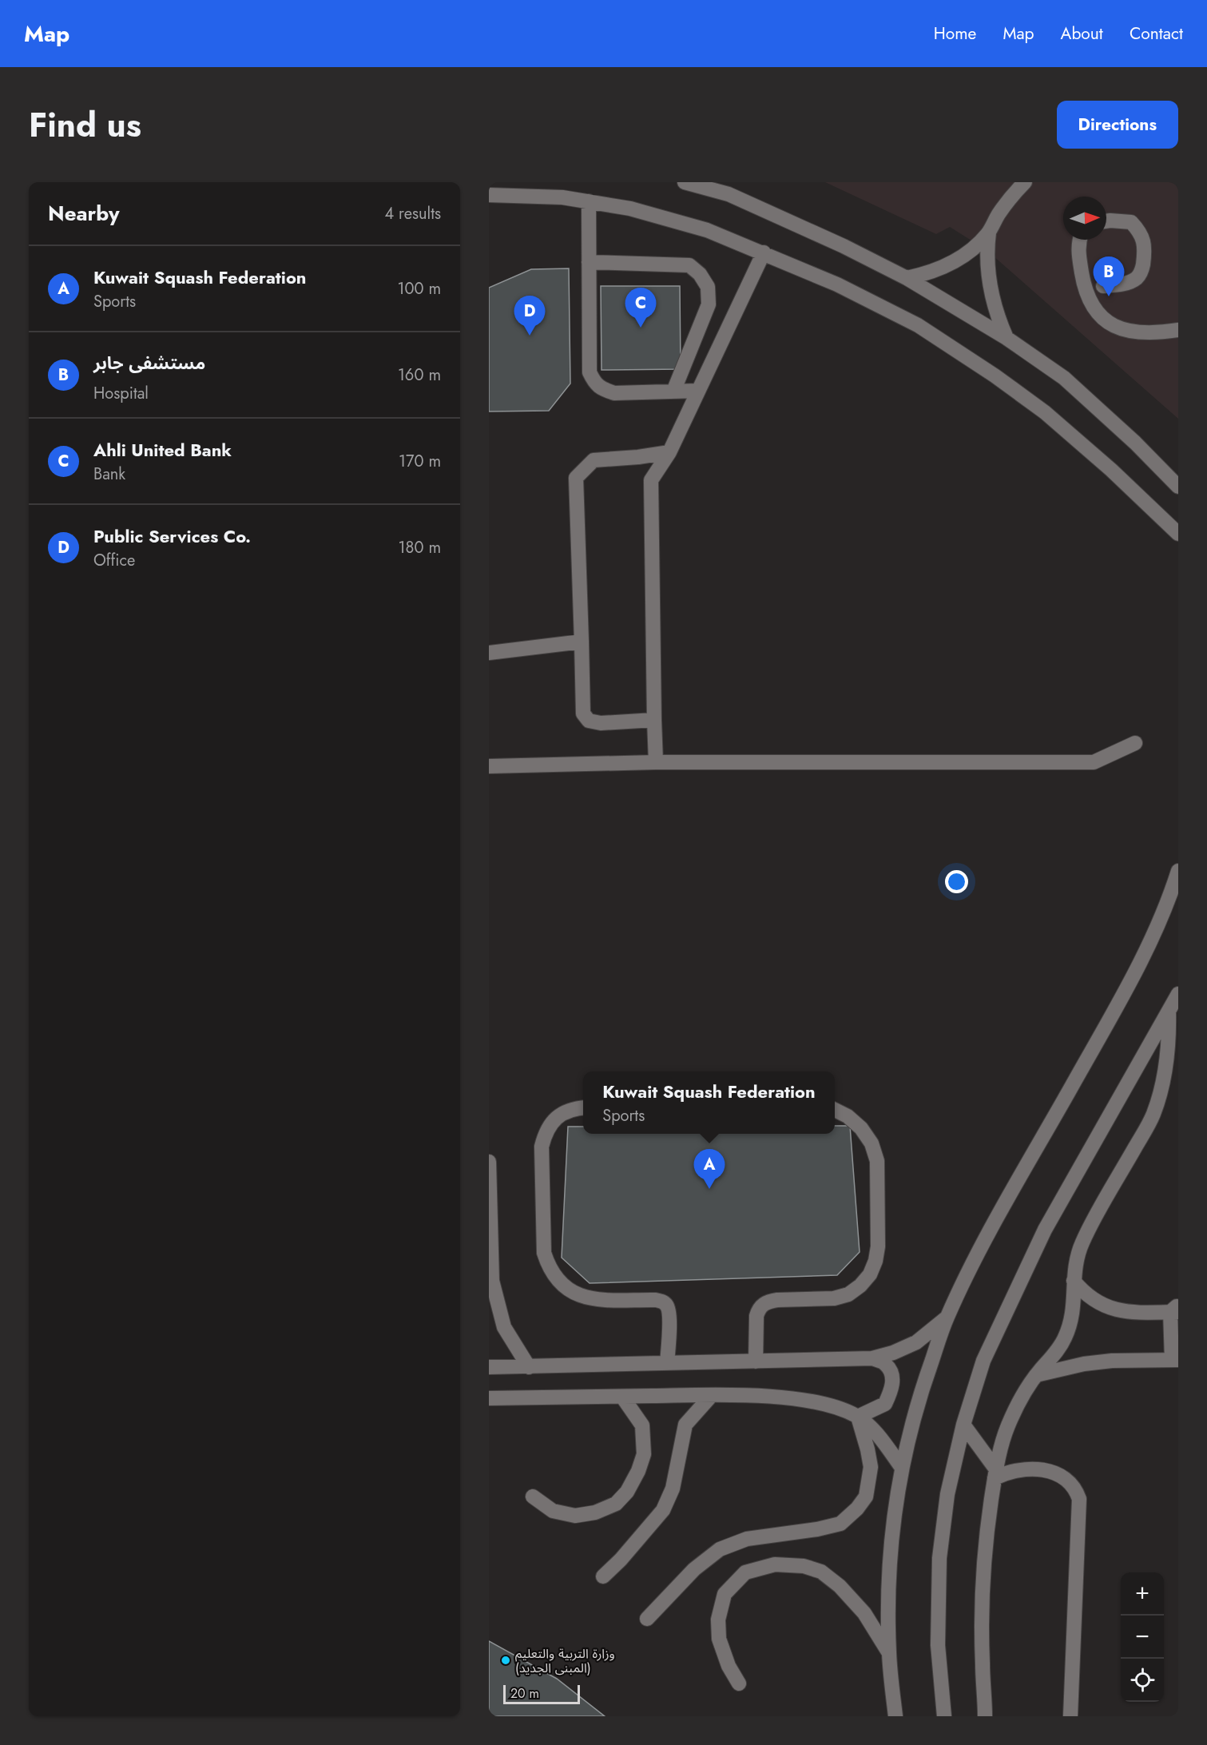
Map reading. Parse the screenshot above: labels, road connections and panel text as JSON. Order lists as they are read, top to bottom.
{
  "places": ["وزارة التربية والتعليم (المبنى الجديد)"],
  "scale_bar": "20 m",
  "north": "right",
  "page": {
    "header": "Map",
    "nav": [
      "Home",
      "Map",
      "About",
      "Contact"
    ],
    "title": "Find us",
    "buttons": "Directions",
    "heading": ["Nearby", "4 results"],
    "list": [
      {
        "mark": "A",
        "name": "Kuwait Squash Federation",
        "note": "Sports",
        "value": "100 m"
      },
      {
        "mark": "B",
        "name": "مستشفى جابر",
        "note": "Hospital",
        "value": "160 m"
      },
      {
        "mark": "C",
        "name": "Ahli United Bank",
        "note": "Bank",
        "value": "170 m"
      },
      {
        "mark": "D",
        "name": "Public Services Co.",
        "note": "Office",
        "value": "180 m"
      }
    ],
    "pins": [
      "B",
      "C",
      "D",
      "A"
    ],
    "popup": ["Kuwait Squash Federation", "Sports"],
    "map_buttons": ["+", "−"],
    "scale": "20 m"
  }
}
